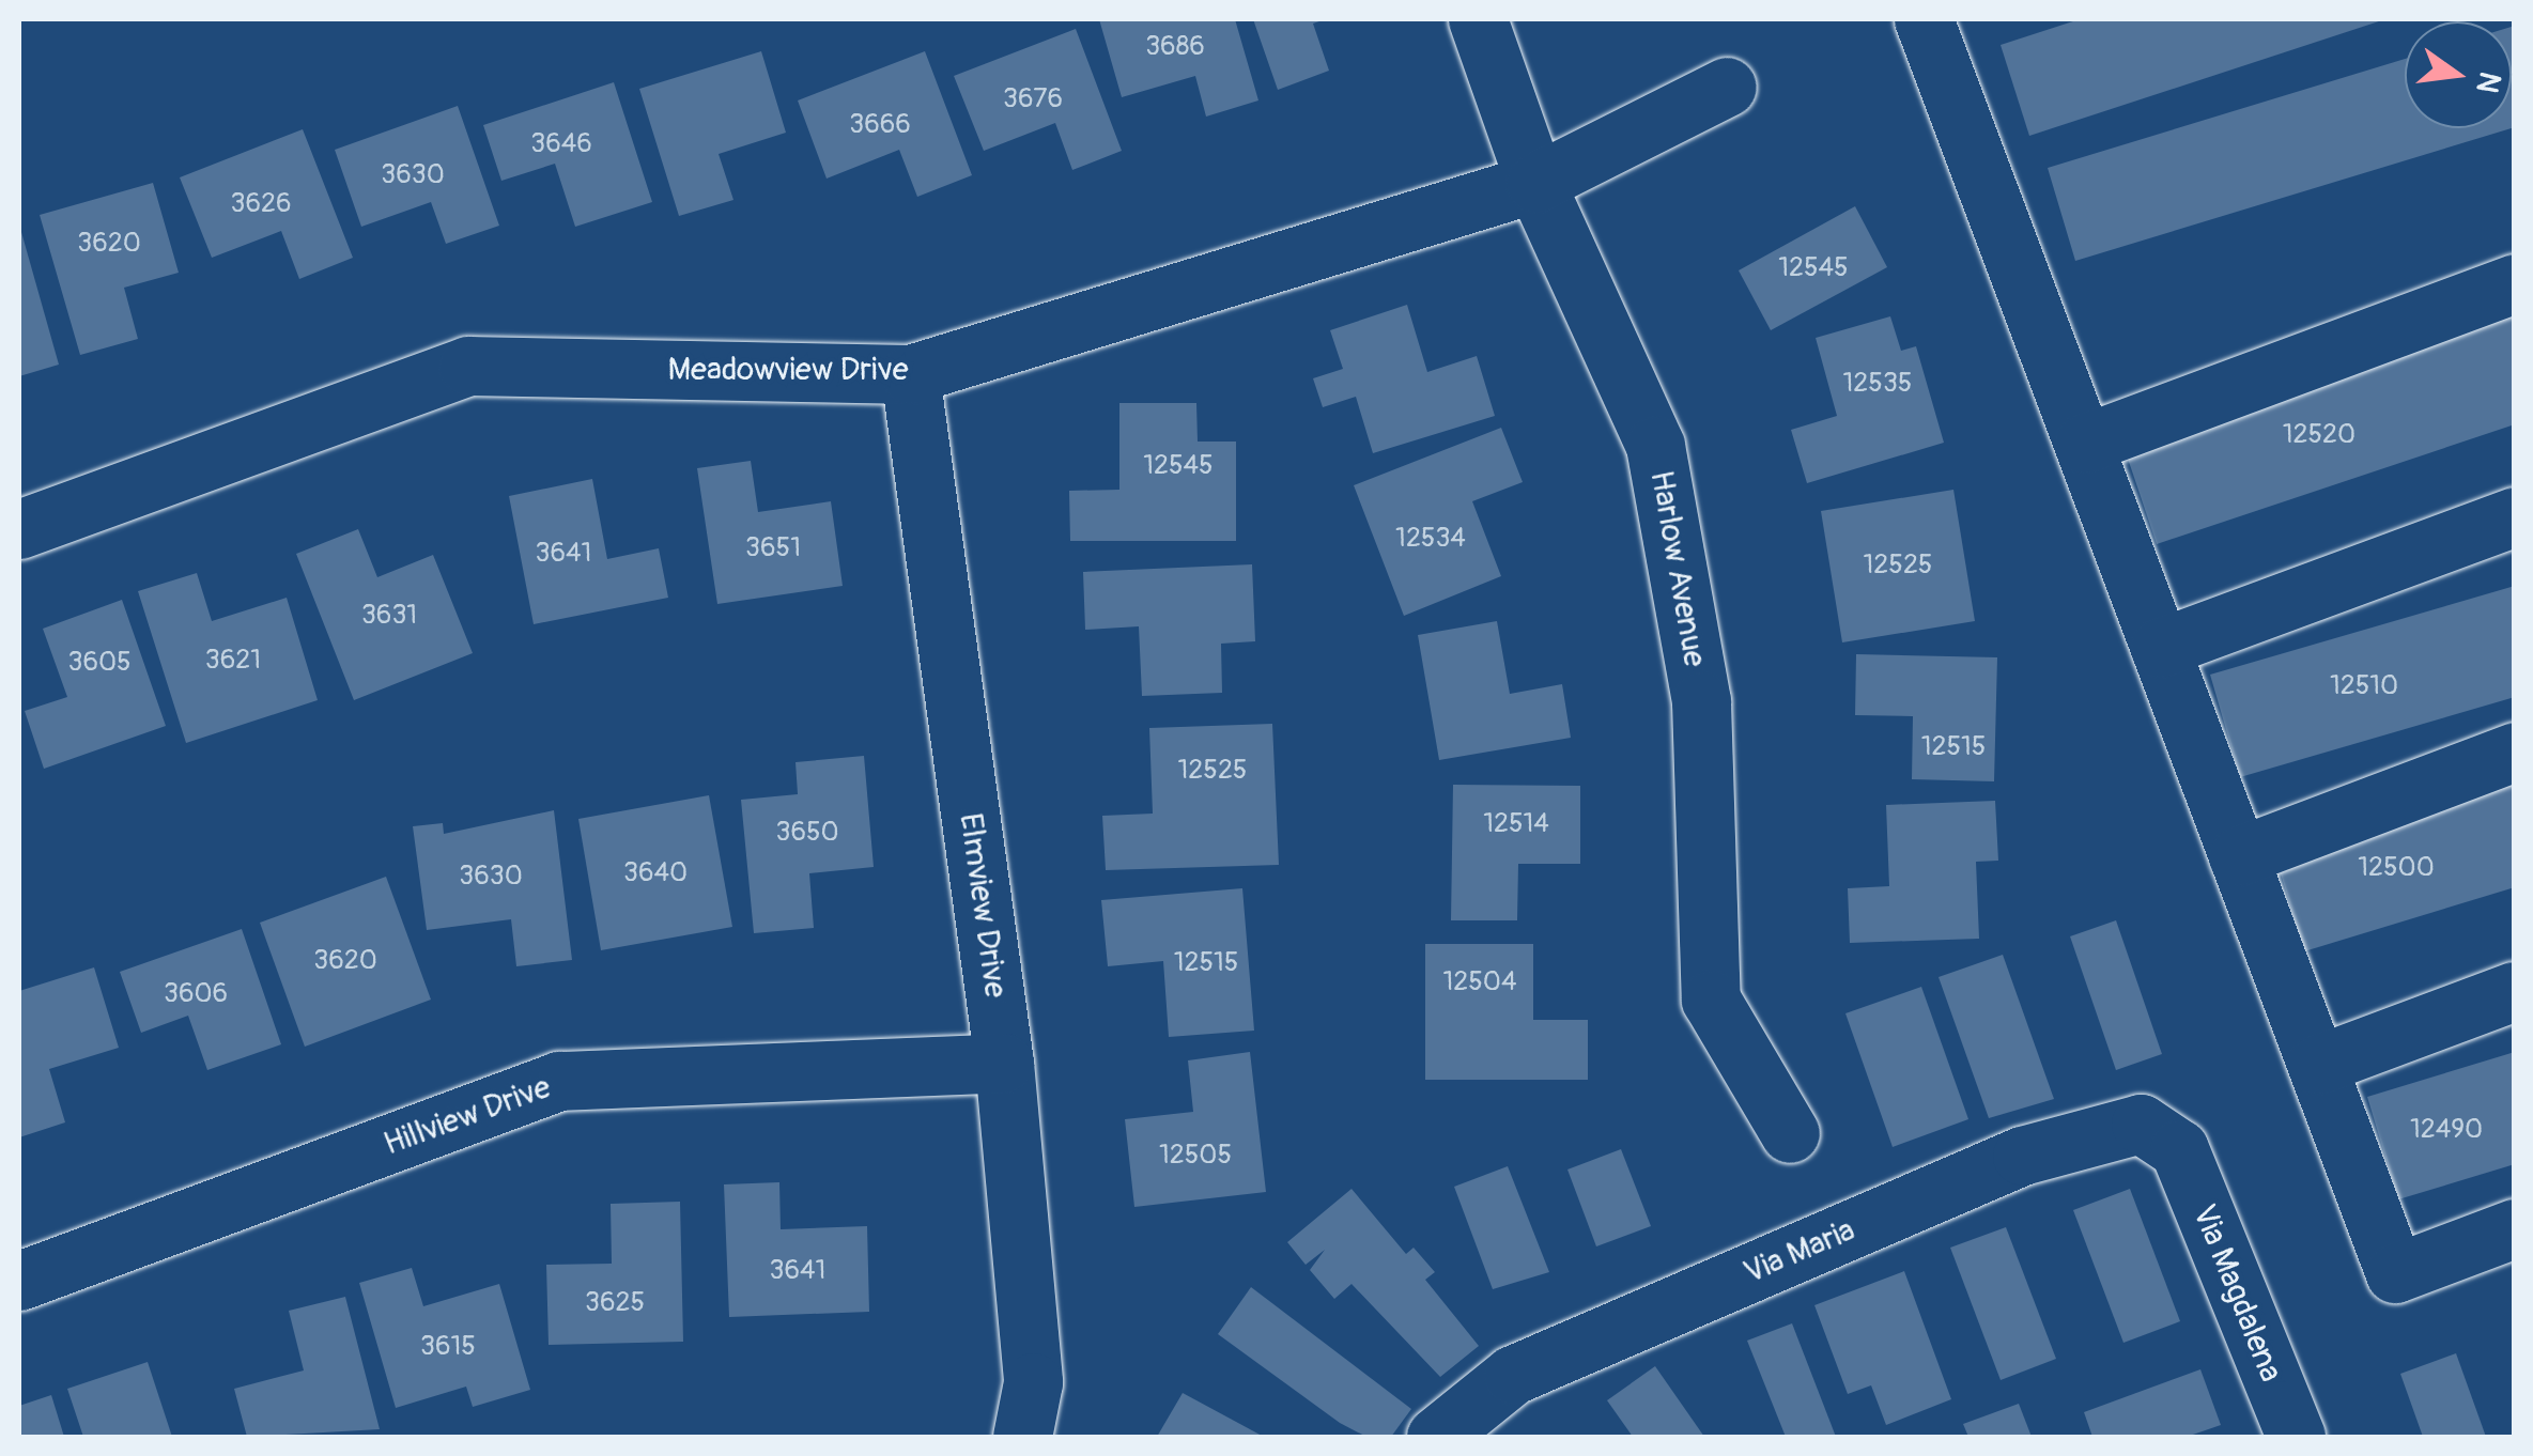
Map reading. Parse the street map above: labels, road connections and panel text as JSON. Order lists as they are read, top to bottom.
{
  "streets": {
    "street": [
      "Meadowview Drive",
      "Harlow Avenue",
      "Elmview Drive",
      "Hillview Drive",
      "Via Maria",
      "Via Magdalena"
    ]
  },
  "crossings": [
    ["Meadowview Drive", "Harlow Avenue"],
    ["Meadowview Drive", "Elmview Drive"],
    ["Elmview Drive", "Hillview Drive"],
    ["Via Maria", "Via Magdalena"]
  ],
  "house_numbers": [
    "3686",
    "3676",
    "3666",
    "3646",
    "3630",
    "3626",
    "3620",
    "12545",
    "12535",
    "12520",
    "12545",
    "12534",
    "3651",
    "3641",
    "12525",
    "3631",
    "3621",
    "3605",
    "12510",
    "12515",
    "12525",
    "12514",
    "3650",
    "12500",
    "3640",
    "3630",
    "3620",
    "12515",
    "12504",
    "3606",
    "12490",
    "12505",
    "3641",
    "3625",
    "3615"
  ],
  "north": "right"
}
